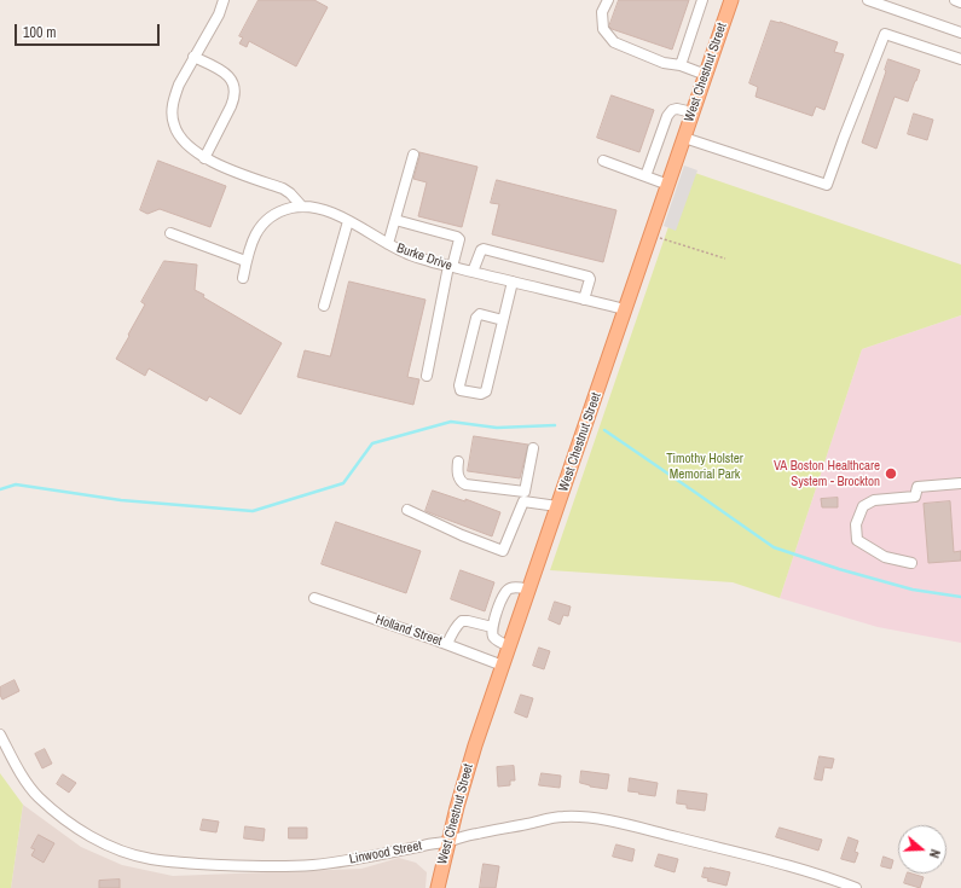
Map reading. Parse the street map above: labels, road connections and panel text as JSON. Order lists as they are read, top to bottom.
{
  "streets": {
    "main road": ["West Chestnut Street"],
    "street": ["Burke Drive", "Holland Street", "Linwood Street"]
  },
  "crossings": [
    ["West Chestnut Street", "Burke Drive"],
    ["West Chestnut Street", "Holland Street"],
    ["West Chestnut Street", "Linwood Street"]
  ],
  "parks": ["Timothy Holster Memorial Park"],
  "places": ["VA Boston Healthcare System - Brockton"],
  "scale_bar": "100 m",
  "north": "right"
}
